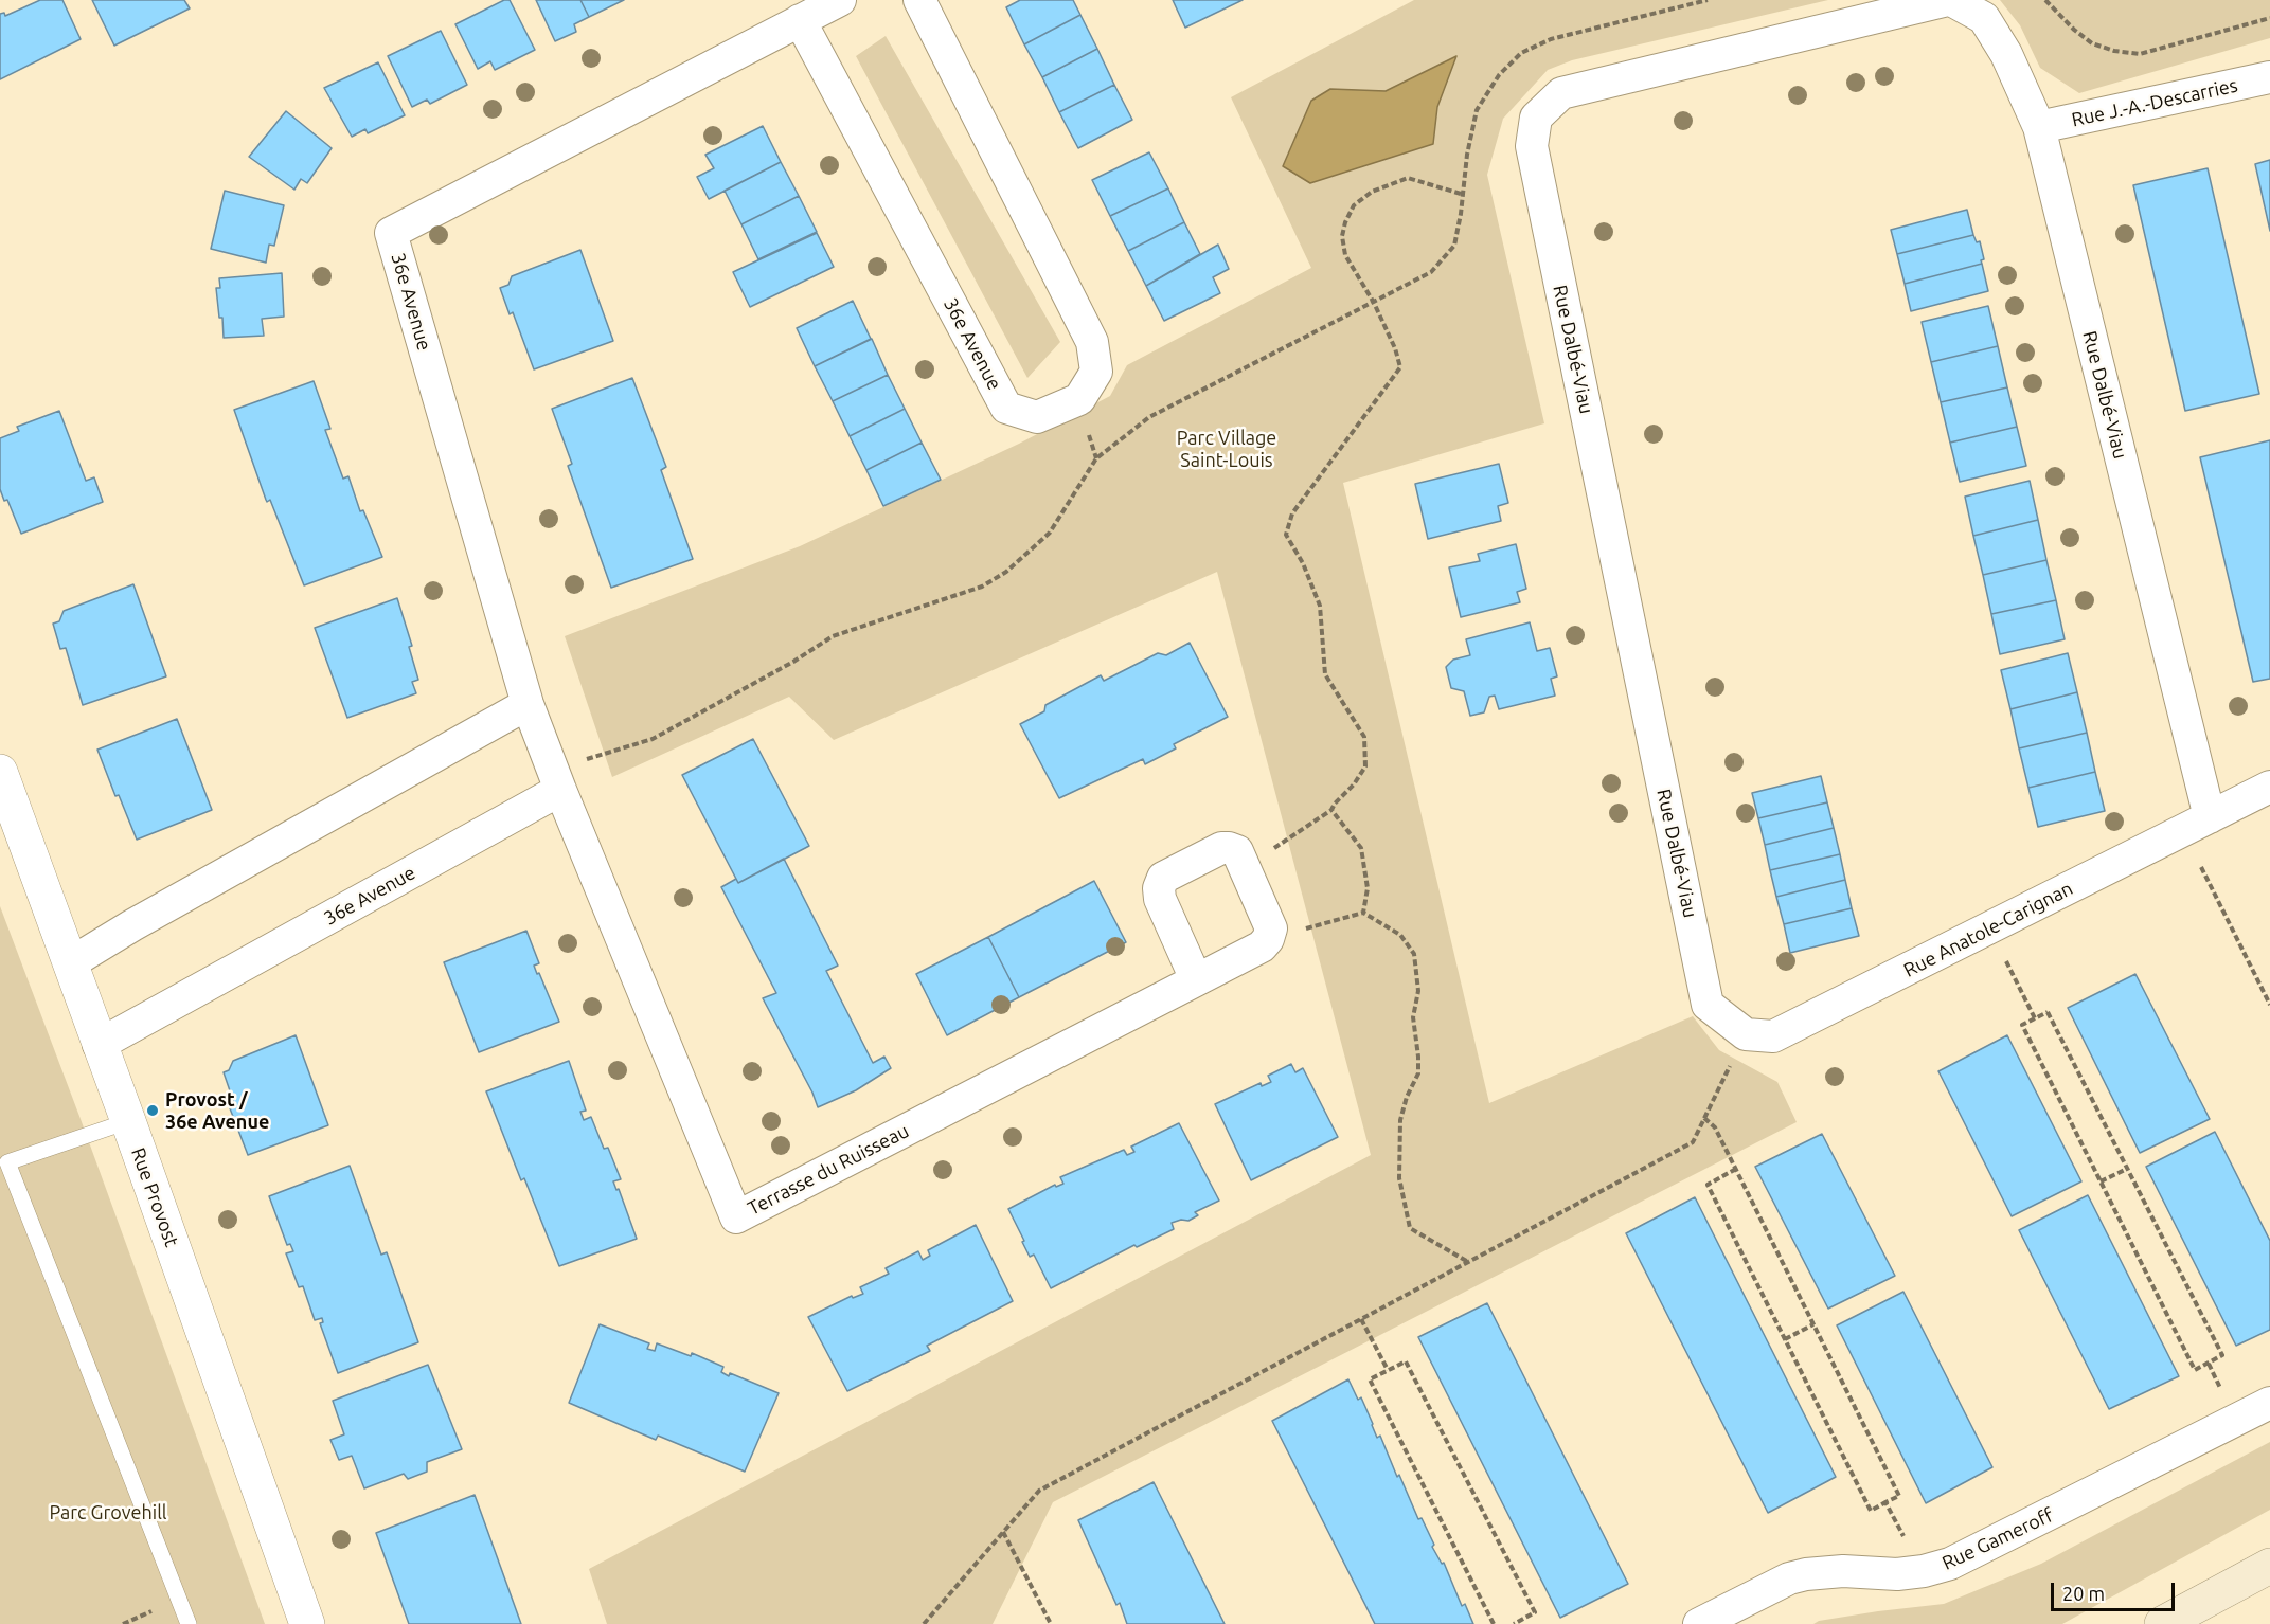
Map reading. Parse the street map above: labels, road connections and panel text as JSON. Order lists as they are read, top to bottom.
{
  "streets": {
    "street": [
      "Rue J.-A.-Descarries",
      "36e Avenue",
      "Rue Dalbé-Viau",
      "Rue Anatole-Carignan",
      "Terrasse du Ruisseau",
      "Rue Provost",
      "Rue Gameroff"
    ]
  },
  "crossings": [
    ["Rue J.-A.-Descarries", "Rue Dalbé-Viau"],
    ["36e Avenue", "Terrasse du Ruisseau"],
    ["36e Avenue", "Rue Provost"],
    ["Rue Dalbé-Viau", "Rue Anatole-Carignan"]
  ],
  "parks": ["Parc Village Saint-Louis", "Parc Grovehill"],
  "places": ["Provost / 36e Avenue"],
  "scale_bar": "20 m"
}
